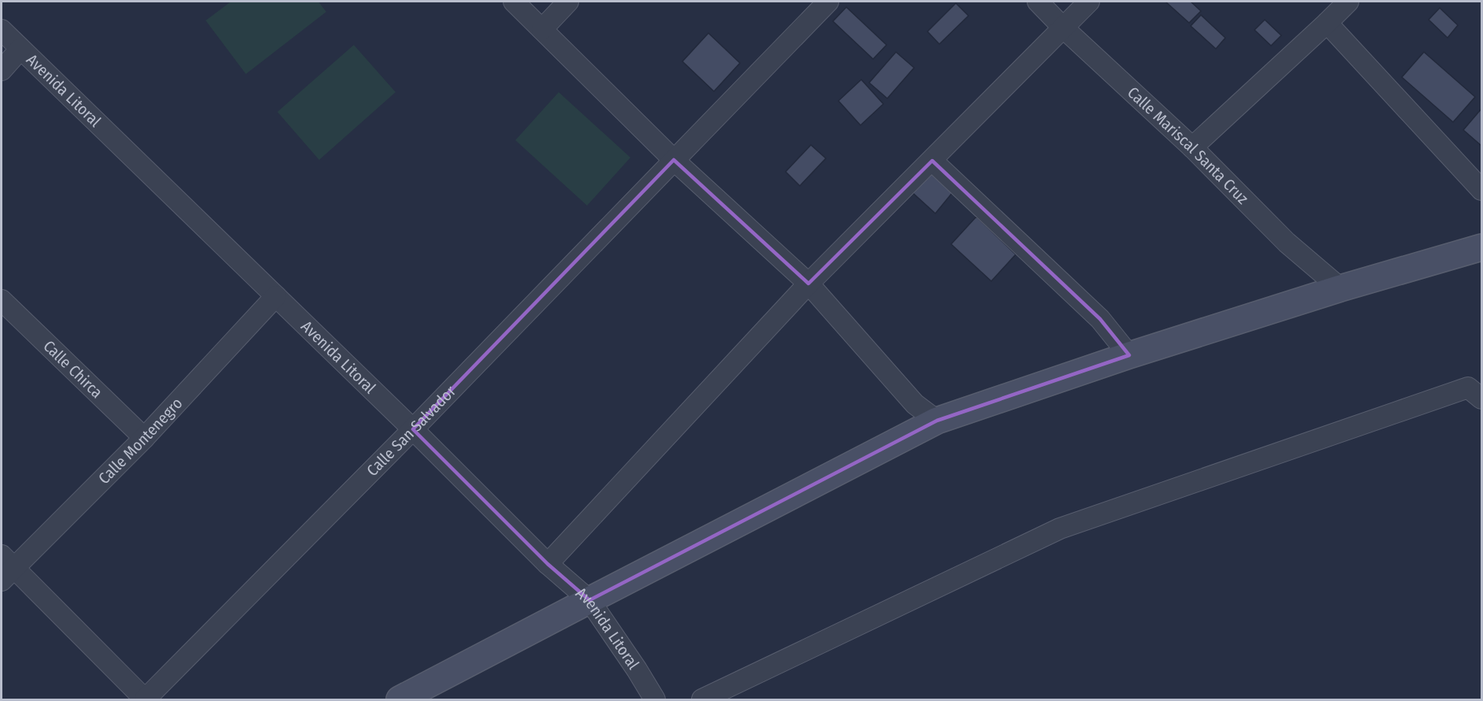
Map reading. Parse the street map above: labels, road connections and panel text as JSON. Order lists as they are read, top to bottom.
{
  "streets": {
    "street": [
      "Avenida Litoral",
      "Calle Mariscal Santa Cruz",
      "Calle Chirca",
      "Calle San Salvador",
      "Calle Montenegro"
    ]
  },
  "crossings": [
    ["Avenida Litoral", "Calle San Salvador"],
    ["Avenida Litoral", "Calle Montenegro"],
    ["Calle Chirca", "Calle Montenegro"]
  ]
}
